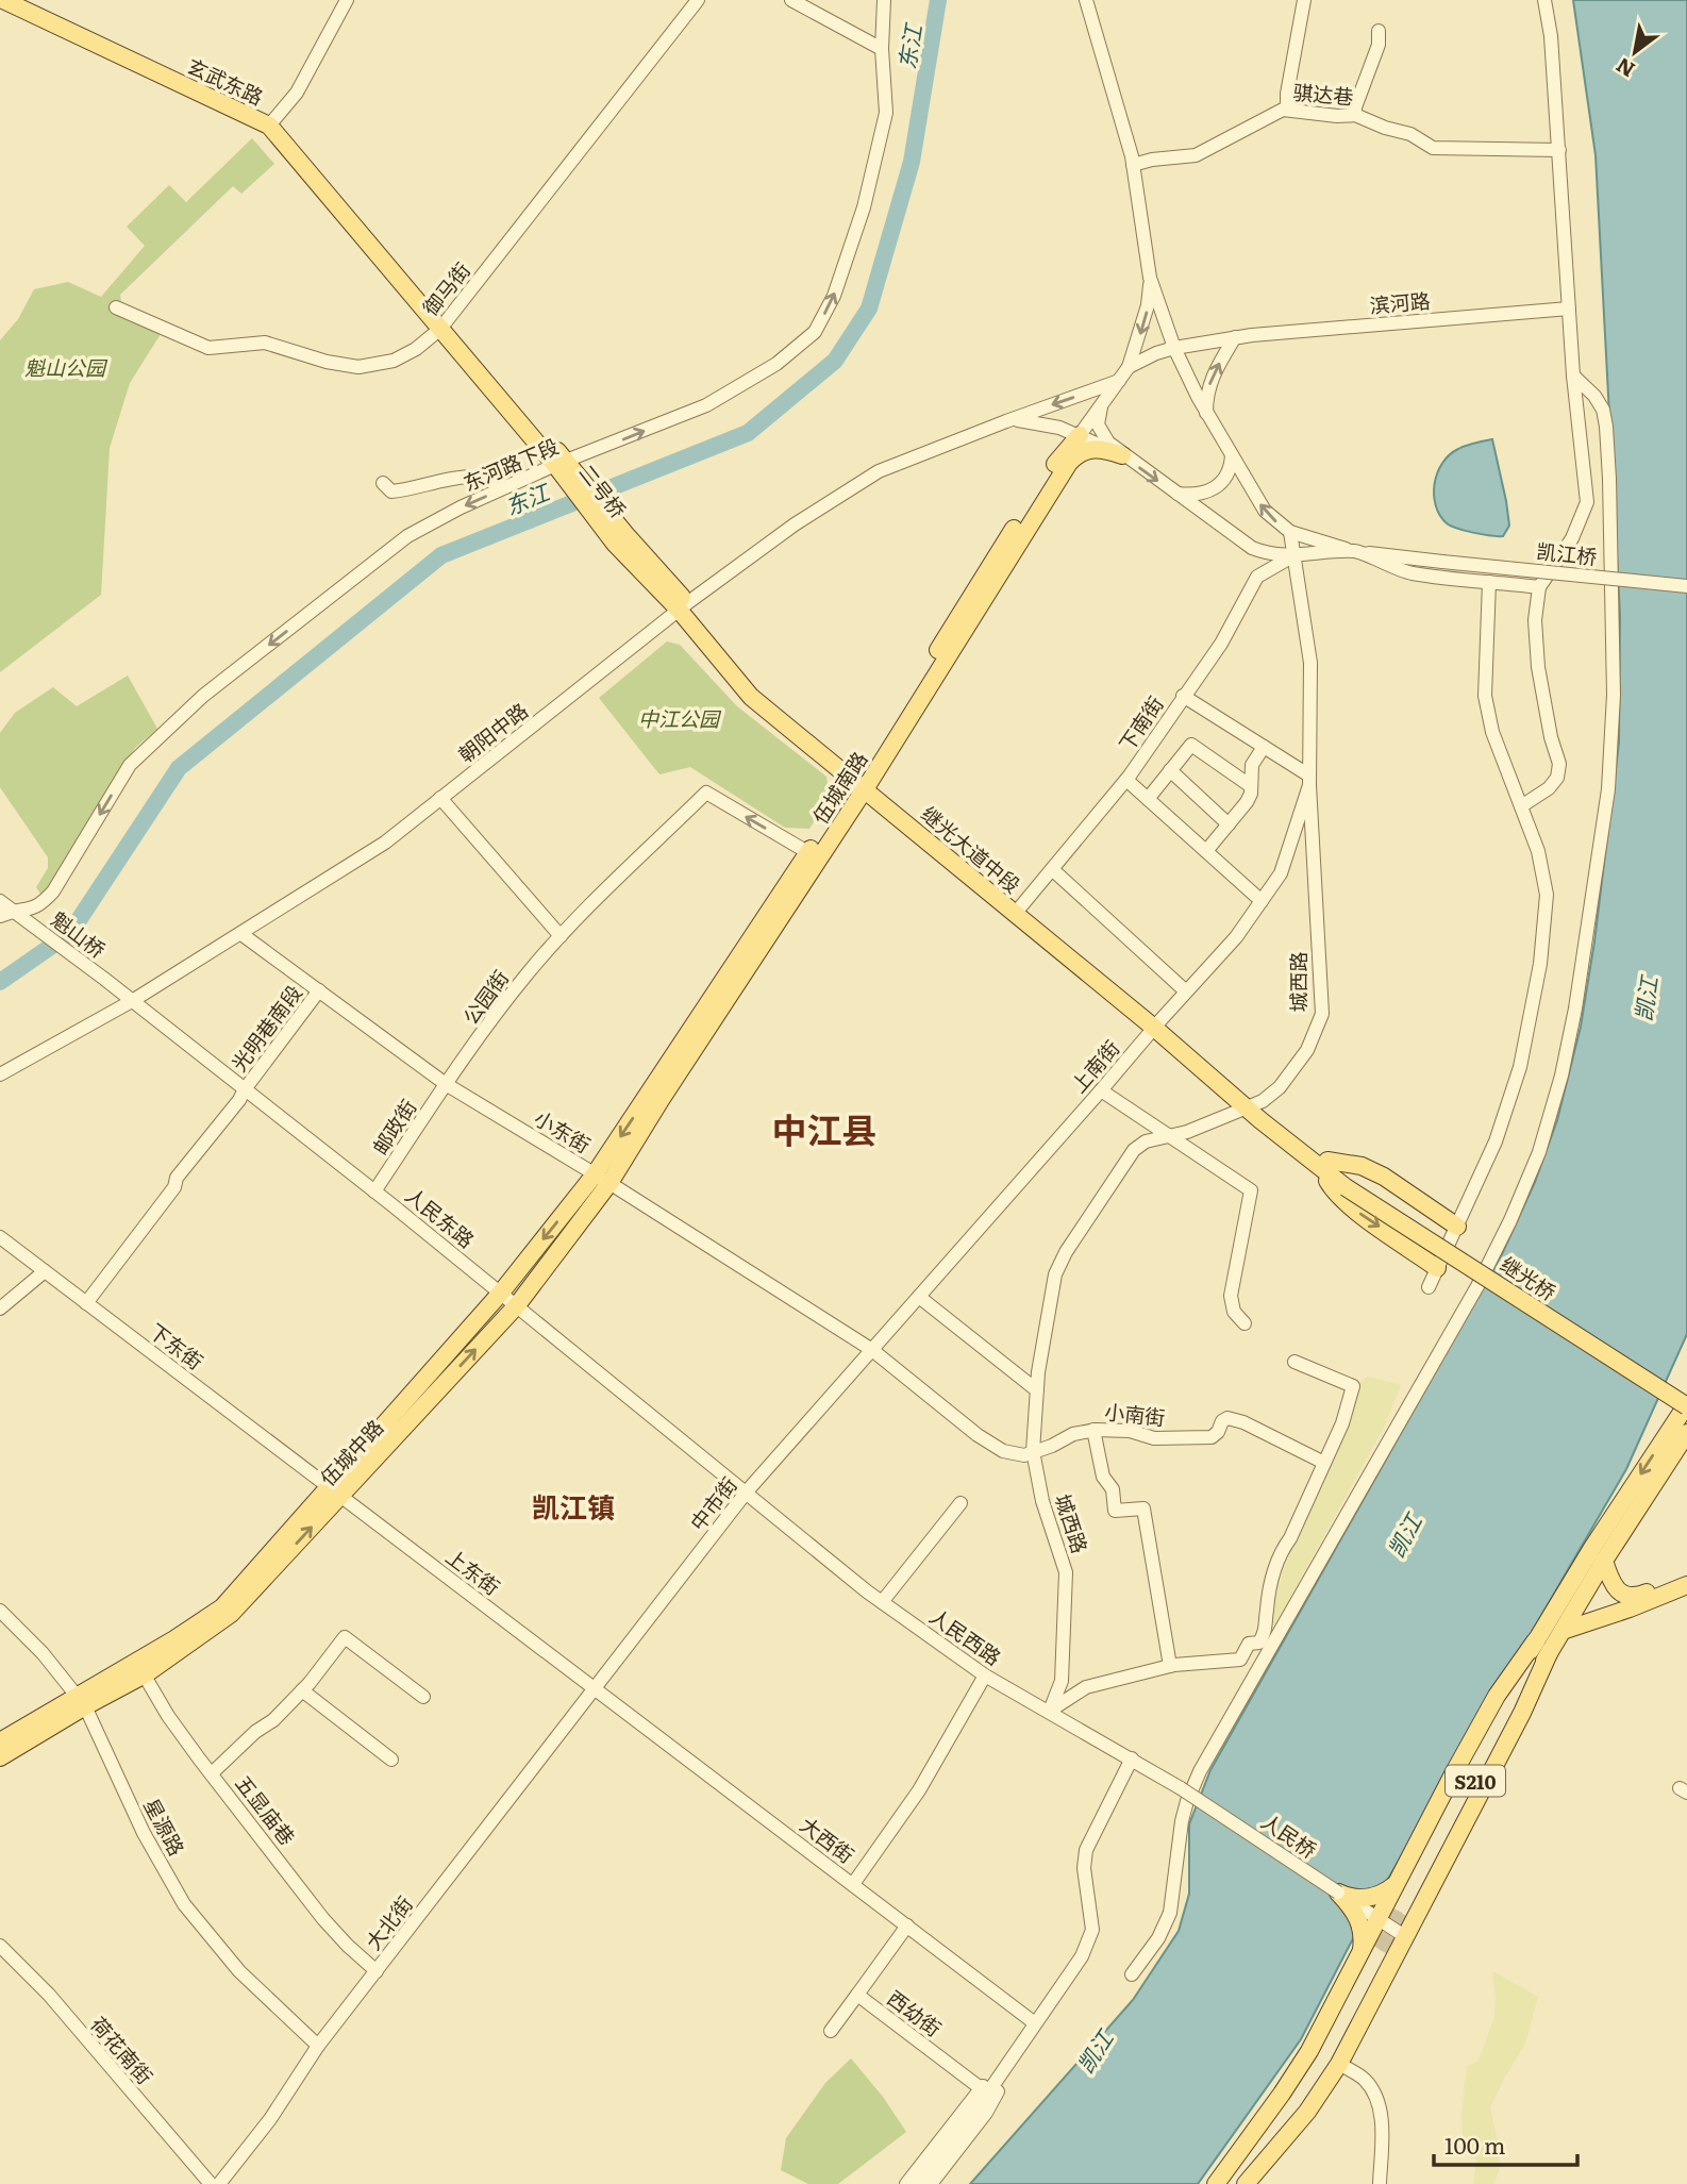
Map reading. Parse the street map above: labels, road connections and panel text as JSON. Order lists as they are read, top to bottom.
{
  "streets": {
    "main road": [
      "玄武东路",
      "二号桥",
      "伍城南路",
      "继光大道中段",
      "继光桥",
      "伍城中路",
      "S210"
    ],
    "street": [
      "骐达巷",
      "御马街",
      "滨河路",
      "东河路下段",
      "凯江桥",
      "下南街",
      "朝阳中路",
      "魁山桥",
      "城西路",
      "公园街",
      "光明巷南段",
      "上南街",
      "邮政街",
      "小东街",
      "人民东路",
      "下东街",
      "小南街",
      "中市街",
      "上东街",
      "人民西路",
      "五显庙巷",
      "星源路",
      "人民桥",
      "大西街",
      "大北街",
      "西幼街",
      "荷花南街"
    ]
  },
  "crossings": [
    ["玄武东路", "御马街"],
    ["玄武东路", "东河路下段"],
    ["玄武东路", "二号桥"],
    ["东河路下段", "二号桥"],
    ["东河路下段", "魁山桥"],
    ["二号桥", "继光大道中段"],
    ["下南街", "继光大道中段"],
    ["下南街", "城西路"],
    ["朝阳中路", "继光大道中段"],
    ["朝阳中路", "小东街"],
    ["朝阳中路", "人民东路"],
    ["伍城南路", "继光大道中段"],
    ["伍城南路", "公园街"],
    ["伍城南路", "小东街"],
    ["伍城南路", "伍城中路"],
    ["继光大道中段", "城西路"],
    ["继光大道中段", "上南街"],
    ["魁山桥", "人民东路"],
    ["城西路", "上南街"],
    ["城西路", "小南街"],
    ["城西路", "人民西路"],
    ["公园街", "邮政街"],
    ["公园街", "小东街"],
    ["光明巷南段", "小东街"],
    ["光明巷南段", "人民东路"],
    ["光明巷南段", "下东街"],
    ["上南街", "小东街"],
    ["上南街", "小南街"],
    ["上南街", "中市街"],
    ["邮政街", "小东街"],
    ["邮政街", "人民东路"],
    ["小东街", "小南街"],
    ["小东街", "伍城中路"],
    ["小东街", "中市街"],
    ["人民东路", "伍城中路"],
    ["人民东路", "中市街"],
    ["人民东路", "人民西路"],
    ["继光桥", "S210"],
    ["下东街", "伍城中路"],
    ["下东街", "上东街"],
    ["小南街", "中市街"],
    ["伍城中路", "上东街"],
    ["伍城中路", "五显庙巷"],
    ["伍城中路", "星源路"],
    ["中市街", "上东街"],
    ["中市街", "人民西路"],
    ["中市街", "大西街"],
    ["中市街", "大北街"],
    ["上东街", "大西街"],
    ["上东街", "大北街"],
    ["人民西路", "人民桥"],
    ["五显庙巷", "大北街"],
    ["星源路", "大北街"],
    ["大西街", "大北街"],
    ["大西街", "西幼街"]
  ],
  "one_way": ["公园街"],
  "districts": ["中江县", "凯江镇"],
  "water": ["东江", "凯江"],
  "parks": ["魁山公园", "中江公园"],
  "scale_bar": "100 m",
  "north": "bottom left"
}
